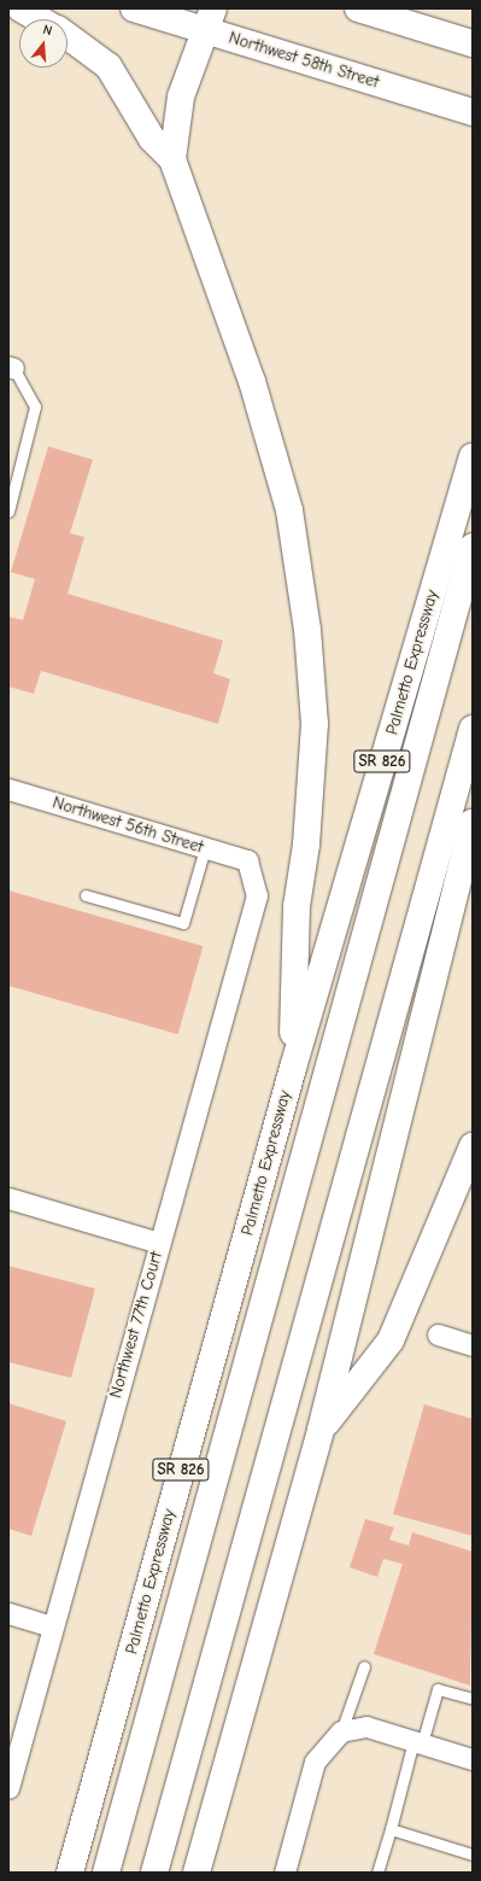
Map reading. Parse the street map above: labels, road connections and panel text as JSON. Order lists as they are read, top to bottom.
{
  "streets": {
    "main road": ["Northwest 58th Street", "Palmetto Expressway", "SR 826"],
    "street": ["Northwest 56th Street", "Northwest 77th Court"]
  },
  "crossings": [
    ["Northwest 56th Street", "Northwest 77th Court"]
  ],
  "north": "top"
}
